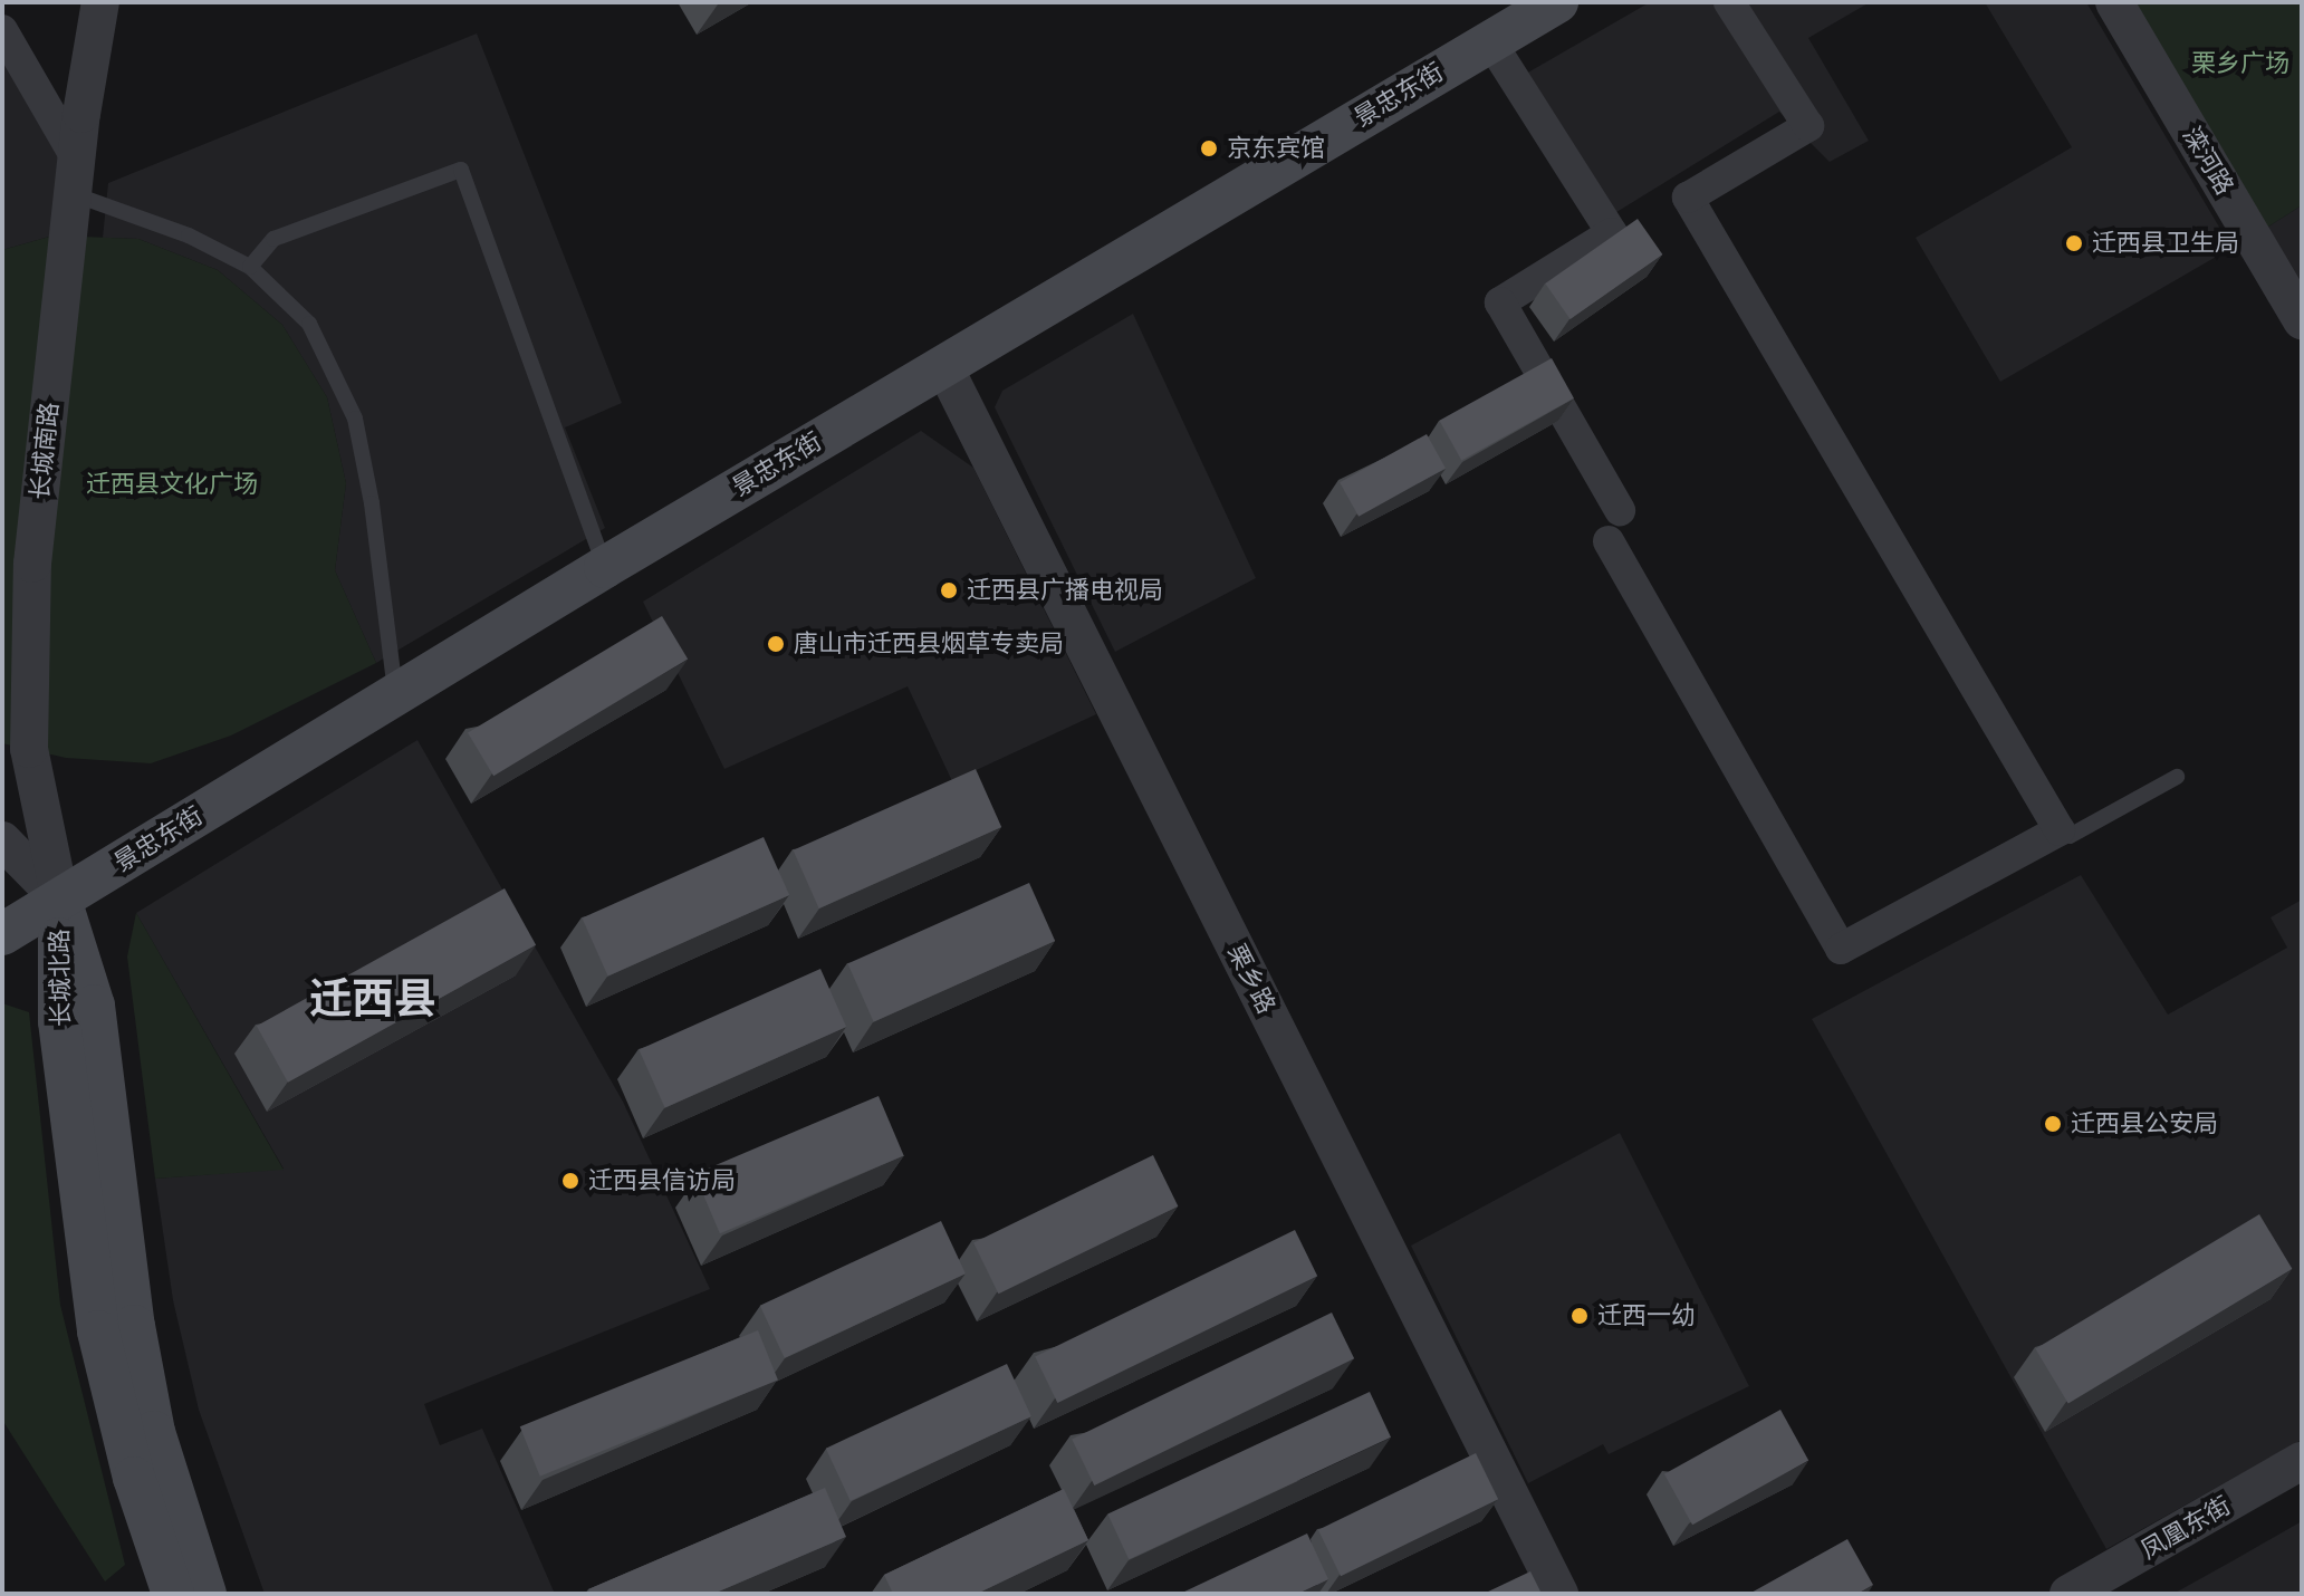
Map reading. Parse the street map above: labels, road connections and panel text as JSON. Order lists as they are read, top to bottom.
{
  "streets": {
    "main road": ["景忠东街", "长城北路"],
    "street": [
      "滦河路",
      "长城南路",
      "栗乡路",
      "凤凰东街"
    ]
  },
  "crossings": [
    ["景忠东街", "长城南路"],
    ["景忠东街", "长城北路"],
    ["景忠东街", "栗乡路"],
    ["长城南路", "长城北路"]
  ],
  "districts": ["迁西县"],
  "parks": ["栗乡广场", "迁西县文化广场"],
  "places": [
    "京东宾馆",
    "迁西县卫生局",
    "迁西县广播电视局",
    "唐山市迁西县烟草专卖局",
    "迁西县公安局",
    "迁西县信访局",
    "迁西一幼"
  ]
}
